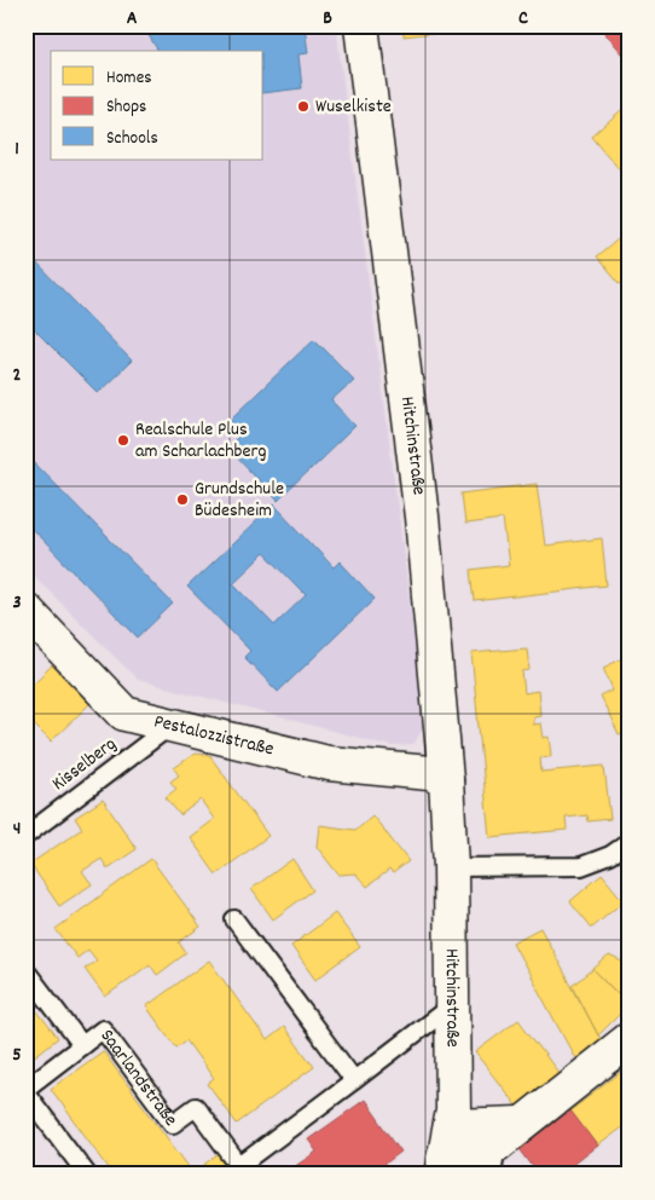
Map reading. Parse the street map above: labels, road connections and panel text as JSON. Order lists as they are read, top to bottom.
{
  "streets": {
    "main road": ["Hitchinstraße", "Pestalozzistraße"],
    "lane": ["Kisselberg", "Saarlandstraße"]
  },
  "crossings": [
    ["Hitchinstraße", "Pestalozzistraße"],
    ["Pestalozzistraße", "Kisselberg"]
  ],
  "places": ["Wuselkiste", "Realschule Plus am Scharlachberg", "Grundschule Büdesheim"],
  "legend": ["Homes", "Shops", "Schools"],
  "grid": {
    "columns": ["A", "B", "C"],
    "rows": [
      "1",
      "2",
      "3",
      "4",
      "5"
    ]
  }
}
